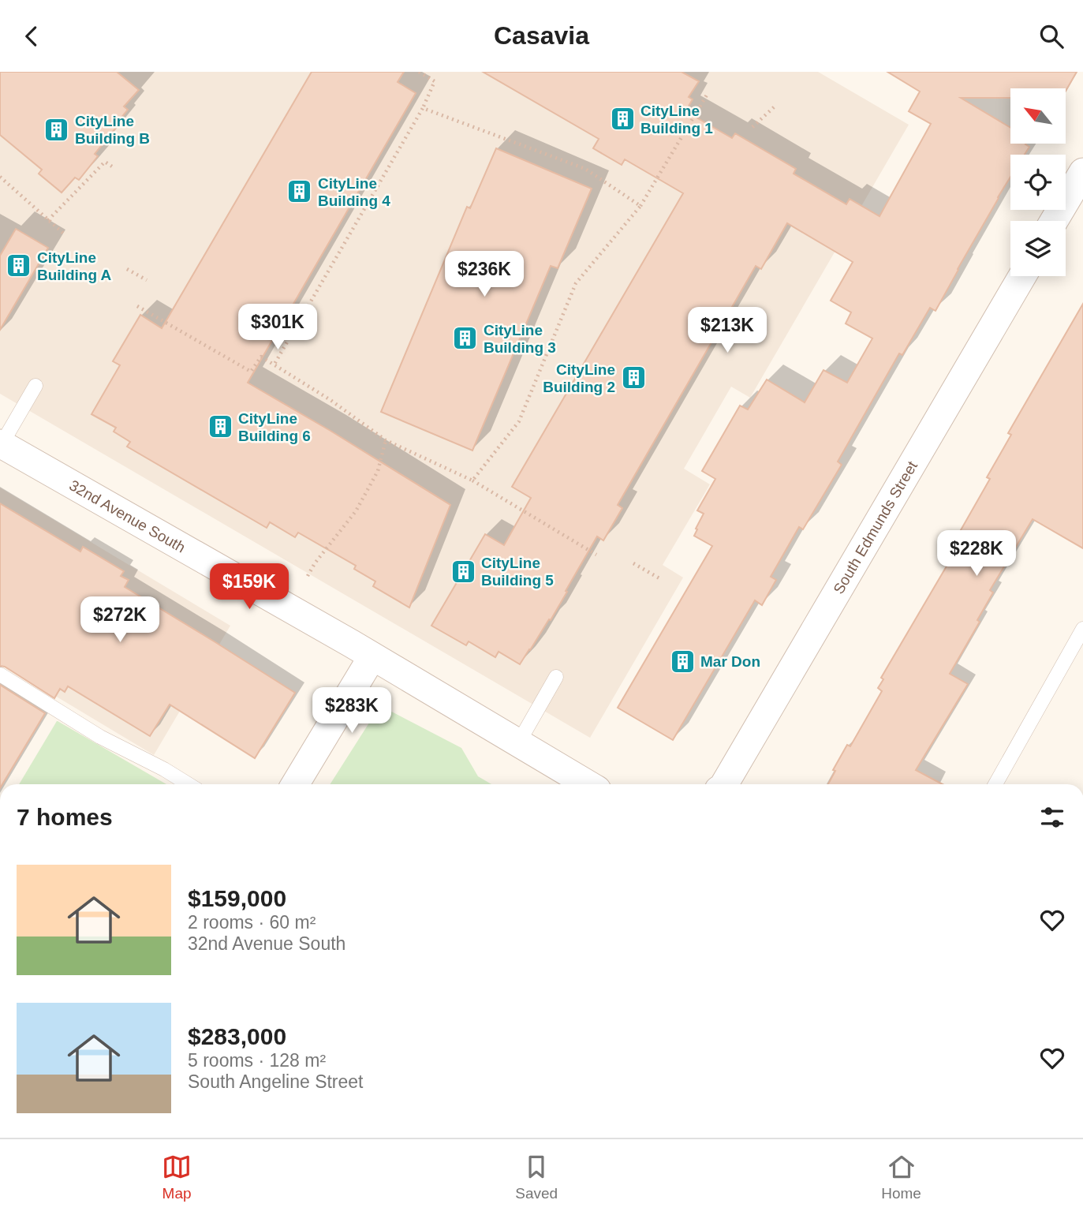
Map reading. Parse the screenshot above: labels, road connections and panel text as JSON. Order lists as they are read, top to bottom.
{
  "streets": {
    "street": ["32nd Avenue South", "South Edmunds Street"]
  },
  "places": {
    "building": [
      "CityLine Building 1",
      "CityLine Building B",
      "CityLine Building 4",
      "CityLine Building A",
      "CityLine Building 3",
      "CityLine Building 2",
      "CityLine Building 6",
      "CityLine Building 5",
      "Mar Don"
    ]
  },
  "north": "top left",
  "page": {
    "header": "Casavia",
    "price": [
      "$236K",
      "$301K",
      "$213K",
      "$228K",
      "$159K",
      "$272K",
      "$283K"
    ],
    "heading": "7 homes",
    "list": [
      {
        "name": "$159,000",
        "note": "2 rooms · 60 m² · 32nd Avenue South"
      },
      {
        "name": "$283,000",
        "note": "5 rooms · 128 m² · South Angeline Street"
      }
    ],
    "tabs": ["Map", "Saved", "Home"]
  }
}
